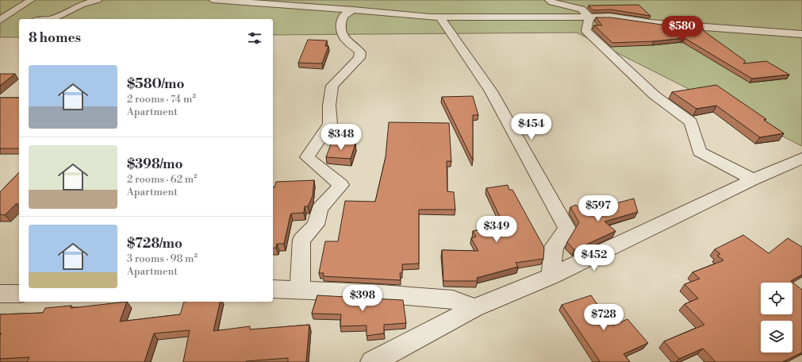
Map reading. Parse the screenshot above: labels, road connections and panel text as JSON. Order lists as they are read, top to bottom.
{
  "page": {
    "price": [
      "$580",
      "$454",
      "$348",
      "$597",
      "$349",
      "$452",
      "$398",
      "$728"
    ],
    "heading": "8 homes",
    "list": [
      {
        "name": "$580/mo",
        "note": "2 rooms · 74 m² · Apartment"
      },
      {
        "name": "$398/mo",
        "note": "2 rooms · 62 m² · Apartment"
      },
      {
        "name": "$728/mo",
        "note": "3 rooms · 98 m² · Apartment"
      }
    ]
  }
}
